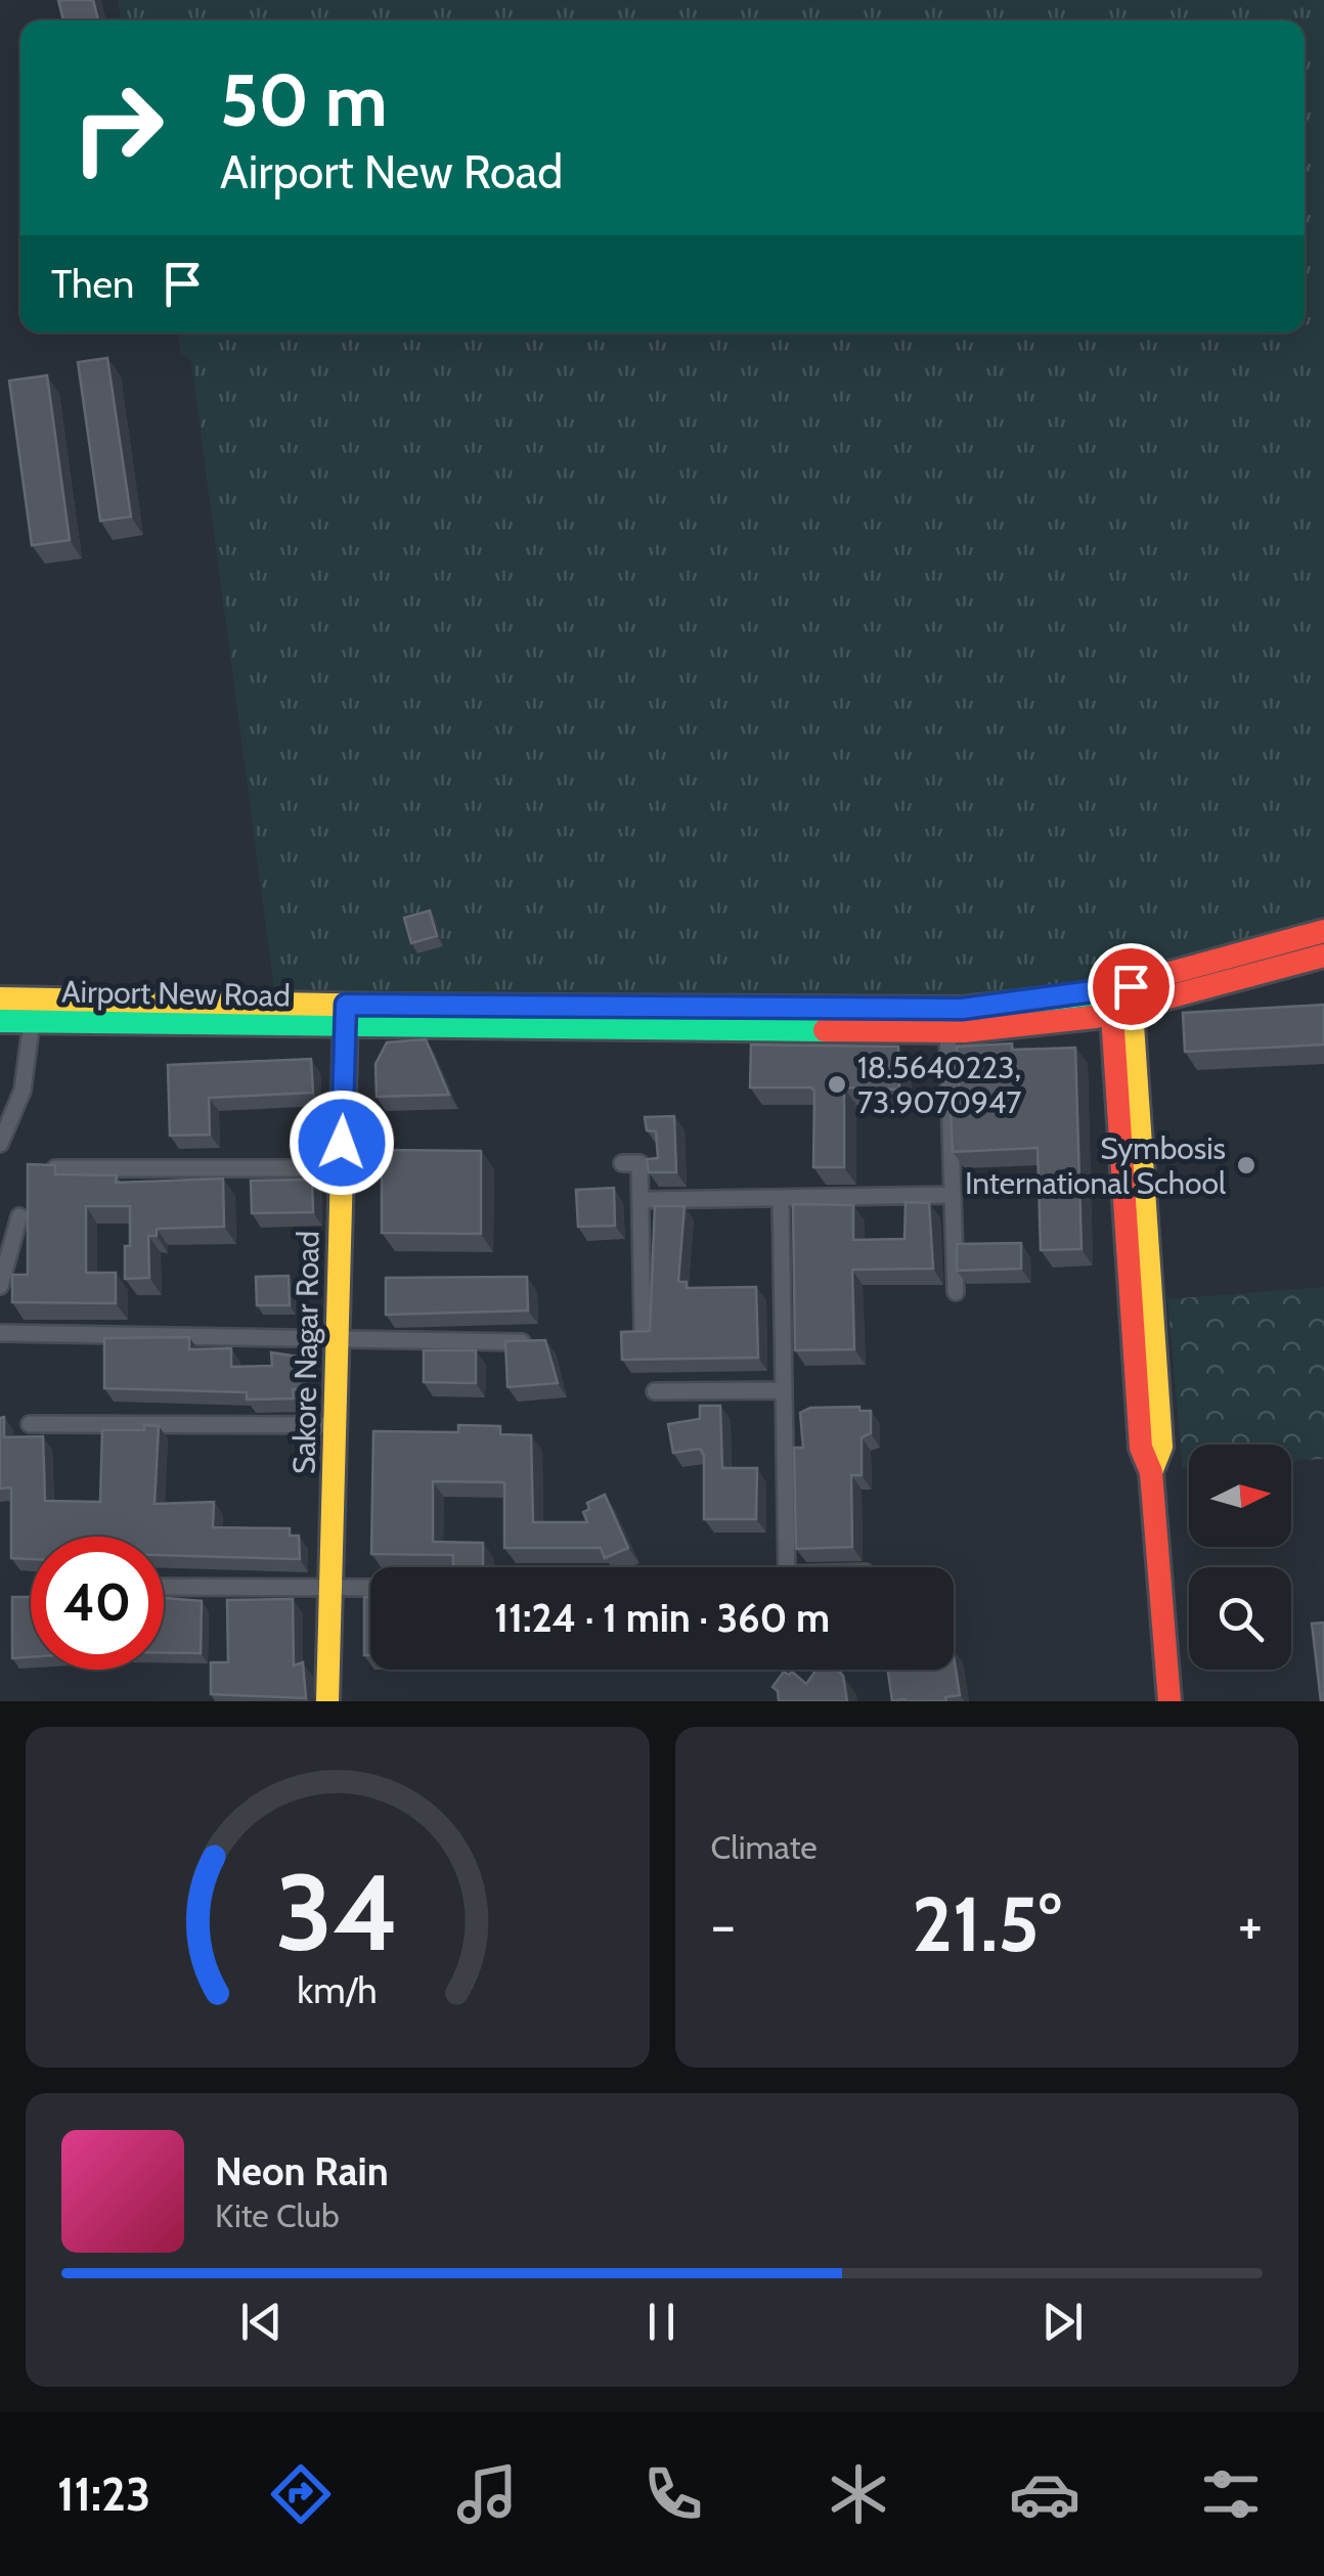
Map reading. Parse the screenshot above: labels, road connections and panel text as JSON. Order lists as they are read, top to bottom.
{
  "streets": {
    "main road": ["Airport New Road", "Sakore Nagar Road"]
  },
  "crossings": [
    ["Airport New Road", "Sakore Nagar Road"]
  ],
  "places": ["18.5640223, 73.9070947", "Symbosis International School"],
  "north": "right",
  "page": {
    "turn": ["50 m", "Airport New Road"],
    "then": "Then",
    "limit": "40",
    "trip": "11:24 · 1 min · 360 m",
    "tile": "Climate",
    "heat": ["−", "21.5°", "+"],
    "song": ["Neon Rain", "Kite Club"],
    "tabs": "11:23",
    "gauge": ["34", "km/h"]
  }
}
